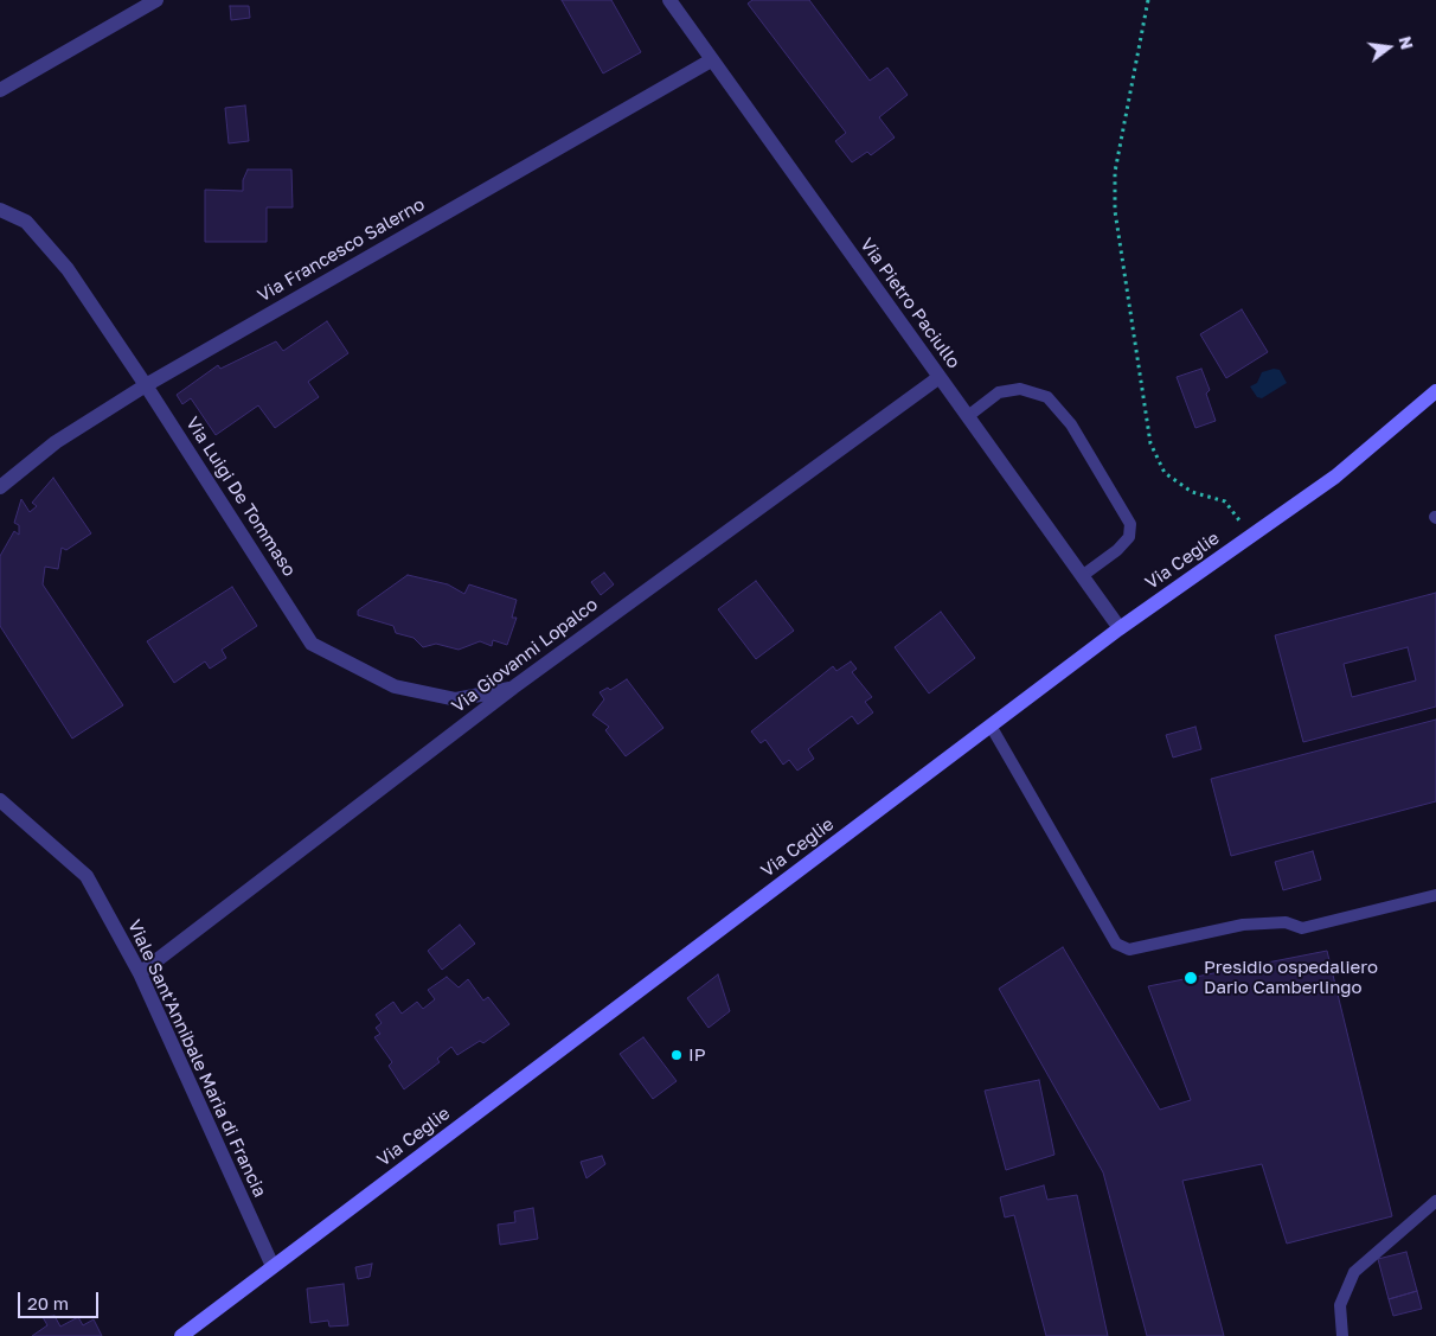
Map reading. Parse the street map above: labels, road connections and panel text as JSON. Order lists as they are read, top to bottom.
{
  "streets": {
    "main road": ["Via Ceglie"],
    "street": [
      "Via Francesco Salerno",
      "Via Pietro Paciullo",
      "Via Luigi De Tommaso",
      "Via Giovanni Lopalco",
      "Viale Sant'Annibale Maria di Francia"
    ]
  },
  "crossings": [
    ["Via Francesco Salerno", "Via Pietro Paciullo"],
    ["Via Francesco Salerno", "Via Luigi De Tommaso"],
    ["Via Pietro Paciullo", "Via Ceglie"],
    ["Via Pietro Paciullo", "Via Giovanni Lopalco"],
    ["Via Luigi De Tommaso", "Via Giovanni Lopalco"],
    ["Via Ceglie", "Viale Sant'Annibale Maria di Francia"],
    ["Via Giovanni Lopalco", "Viale Sant'Annibale Maria di Francia"]
  ],
  "places": ["Presidio ospedaliero Dario Camberlingo", "IP"],
  "scale_bar": "20 m",
  "north": "right"
}
